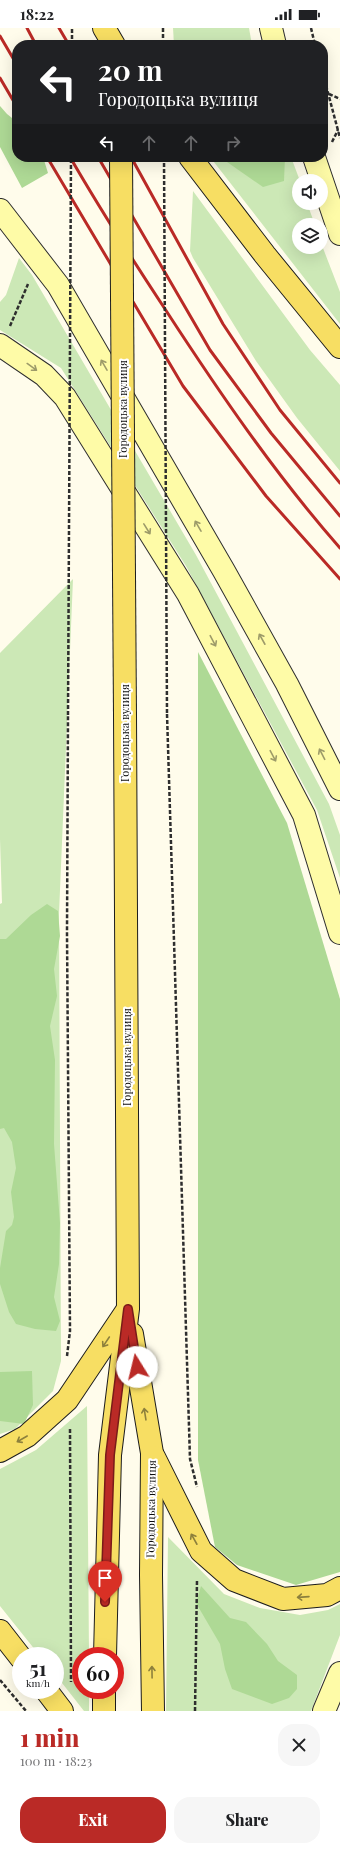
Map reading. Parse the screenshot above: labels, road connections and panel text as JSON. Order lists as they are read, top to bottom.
{
  "streets": {
    "main road": ["Городоцька вулиця"]
  },
  "page": {
    "status": "18:22",
    "turn": ["20 m", "Городоцька вулиця"],
    "speed": "51 km/h",
    "limit": "60",
    "heading": ["1 min", "100 m · 18:23"],
    "buttons": ["Exit", "Share"]
  }
}
